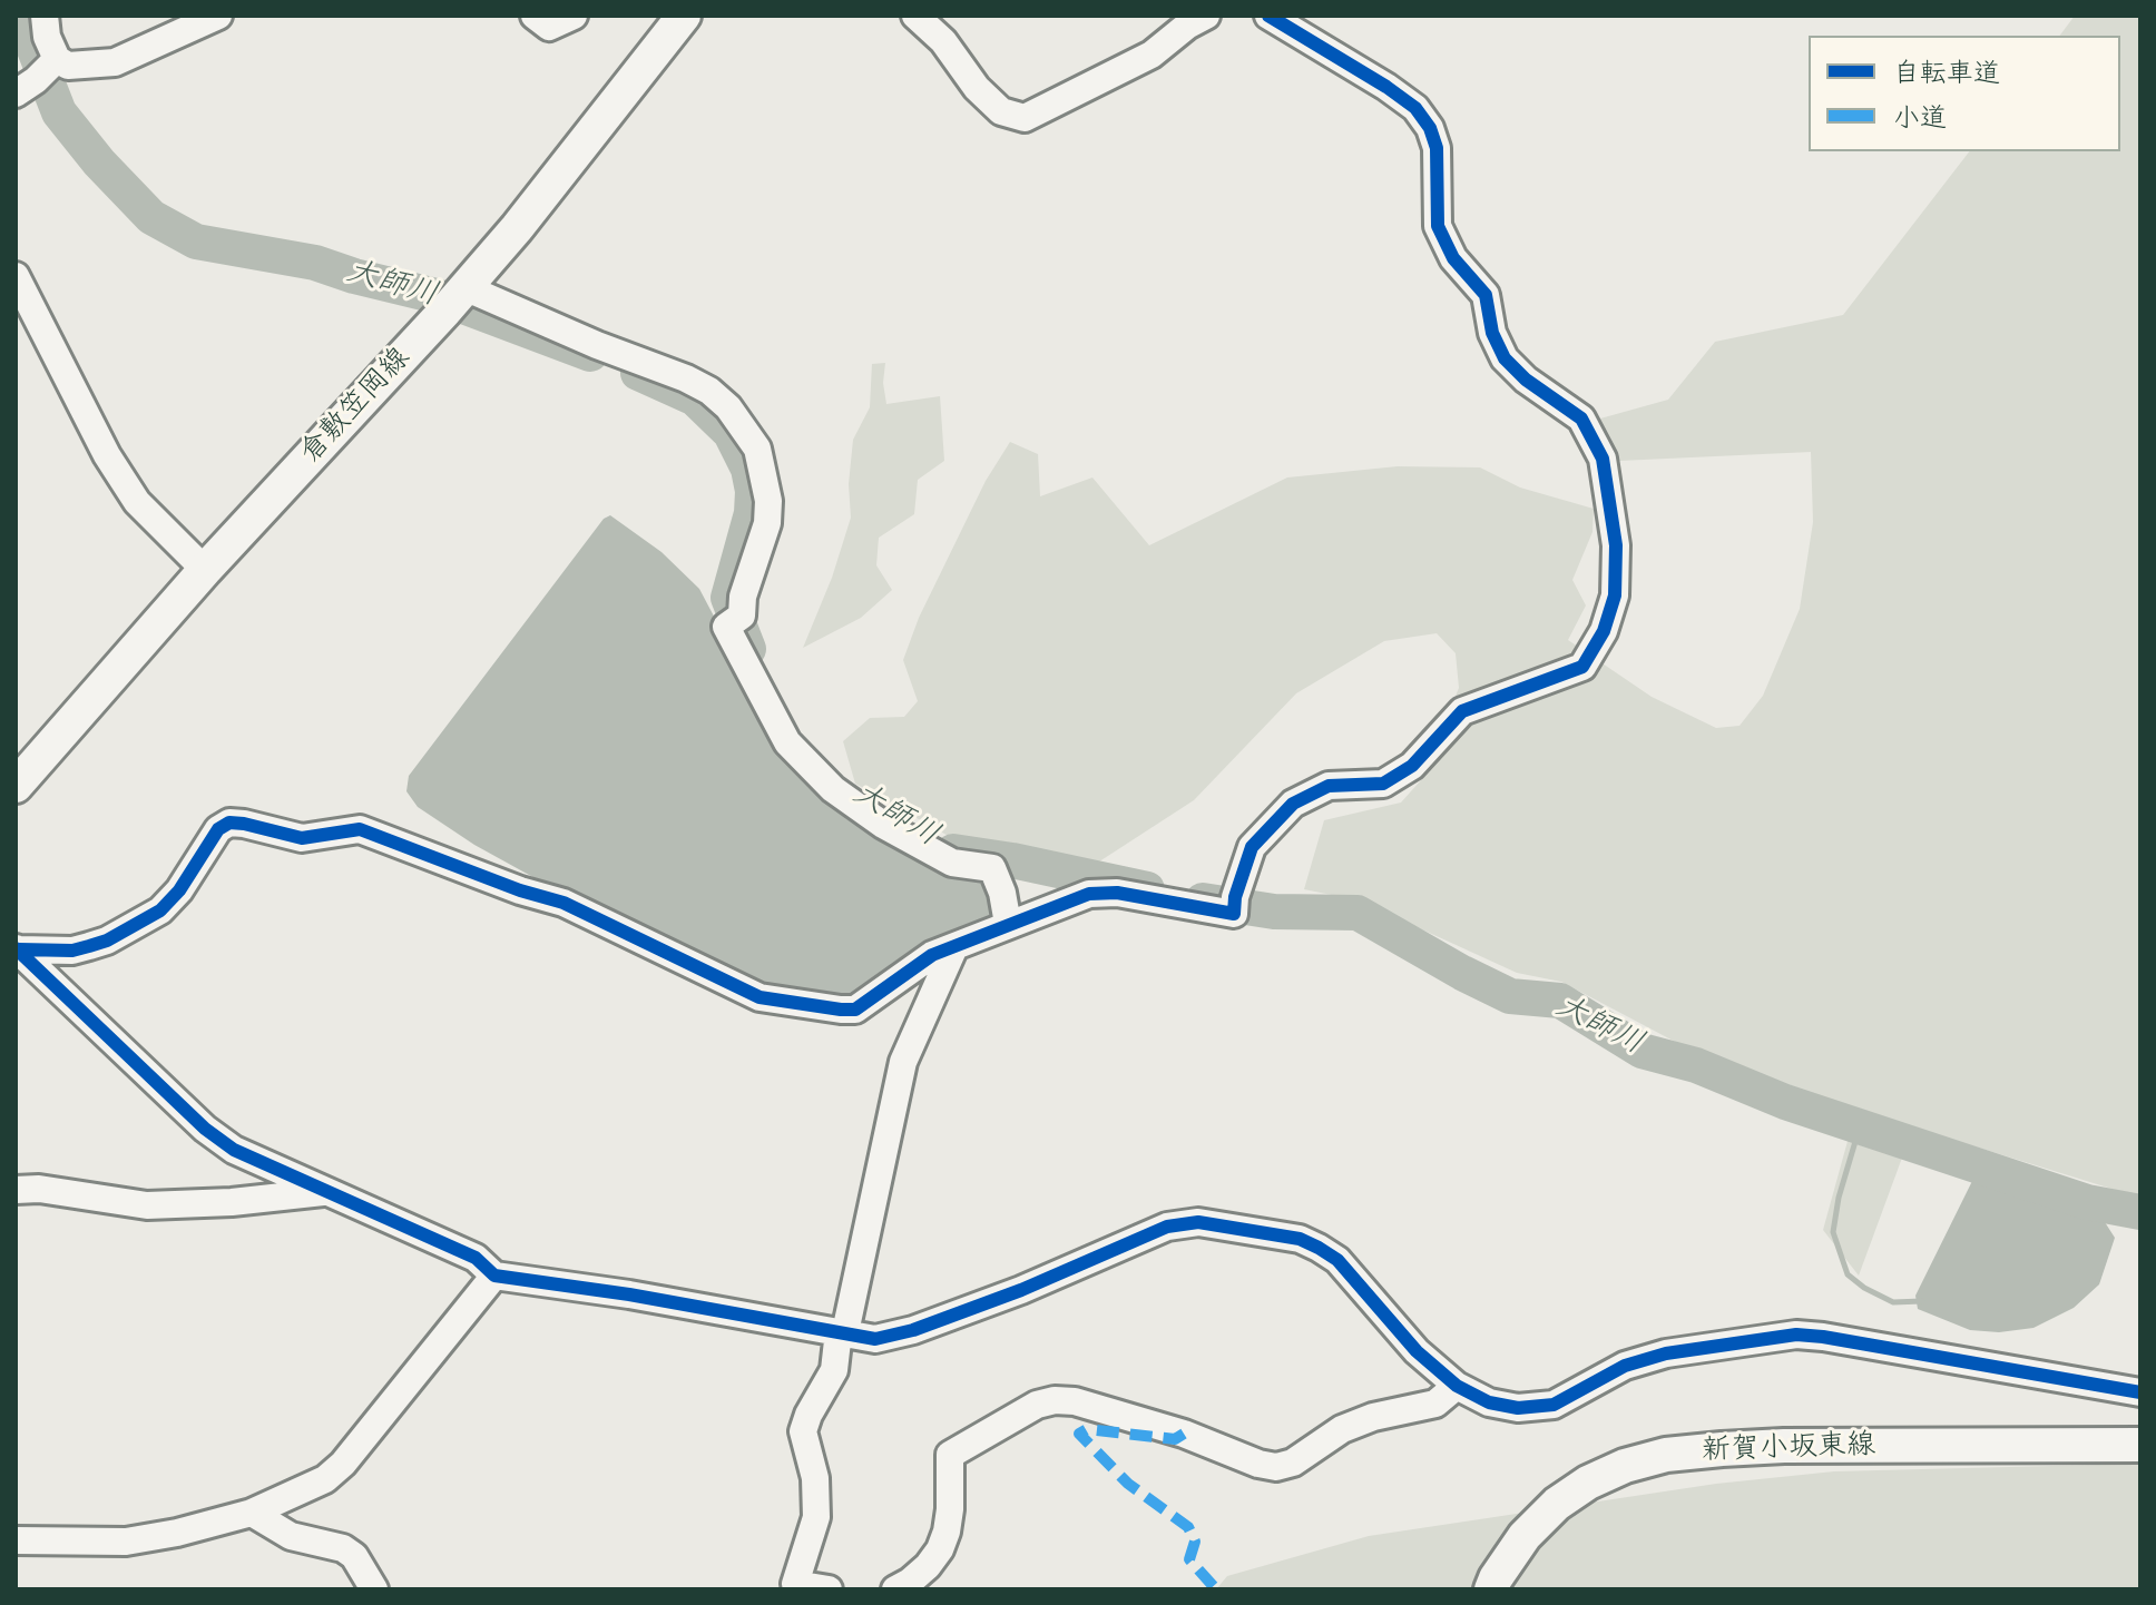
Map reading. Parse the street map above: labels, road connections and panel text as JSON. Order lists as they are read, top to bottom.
{
  "streets": {
    "main road": ["倉敷笠岡線", "新賀小坂東線"]
  },
  "water": ["大師川"],
  "legend": ["自転車道", "小道"]
}
